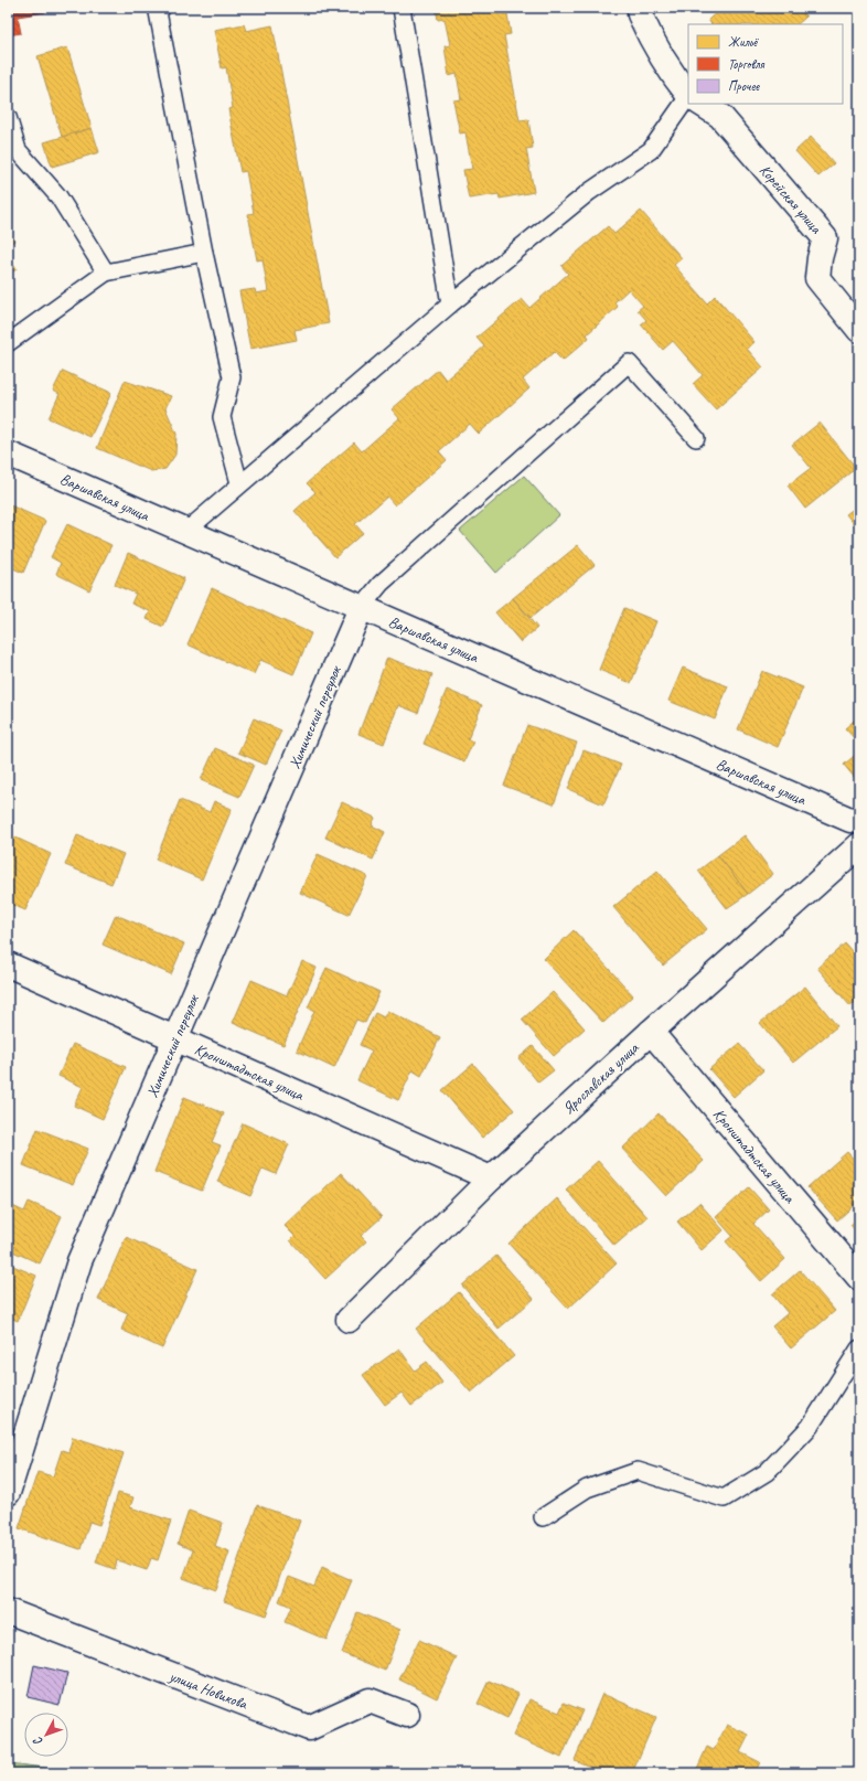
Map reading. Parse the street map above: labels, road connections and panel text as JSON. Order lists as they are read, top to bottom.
{
  "streets": {
    "street": [
      "Корейская улица",
      "Варшавская улица",
      "Химический переулок",
      "Кронштадтская улица",
      "Ярославская улица",
      "улица Новикова"
    ]
  },
  "crossings": [
    ["Варшавская улица", "Химический переулок"],
    ["Химический переулок", "Кронштадтская улица"],
    ["Кронштадтская улица", "Ярославская улица"]
  ],
  "legend": ["Жильё", "Торговля", "Прочее"],
  "north": "bottom left"
}
